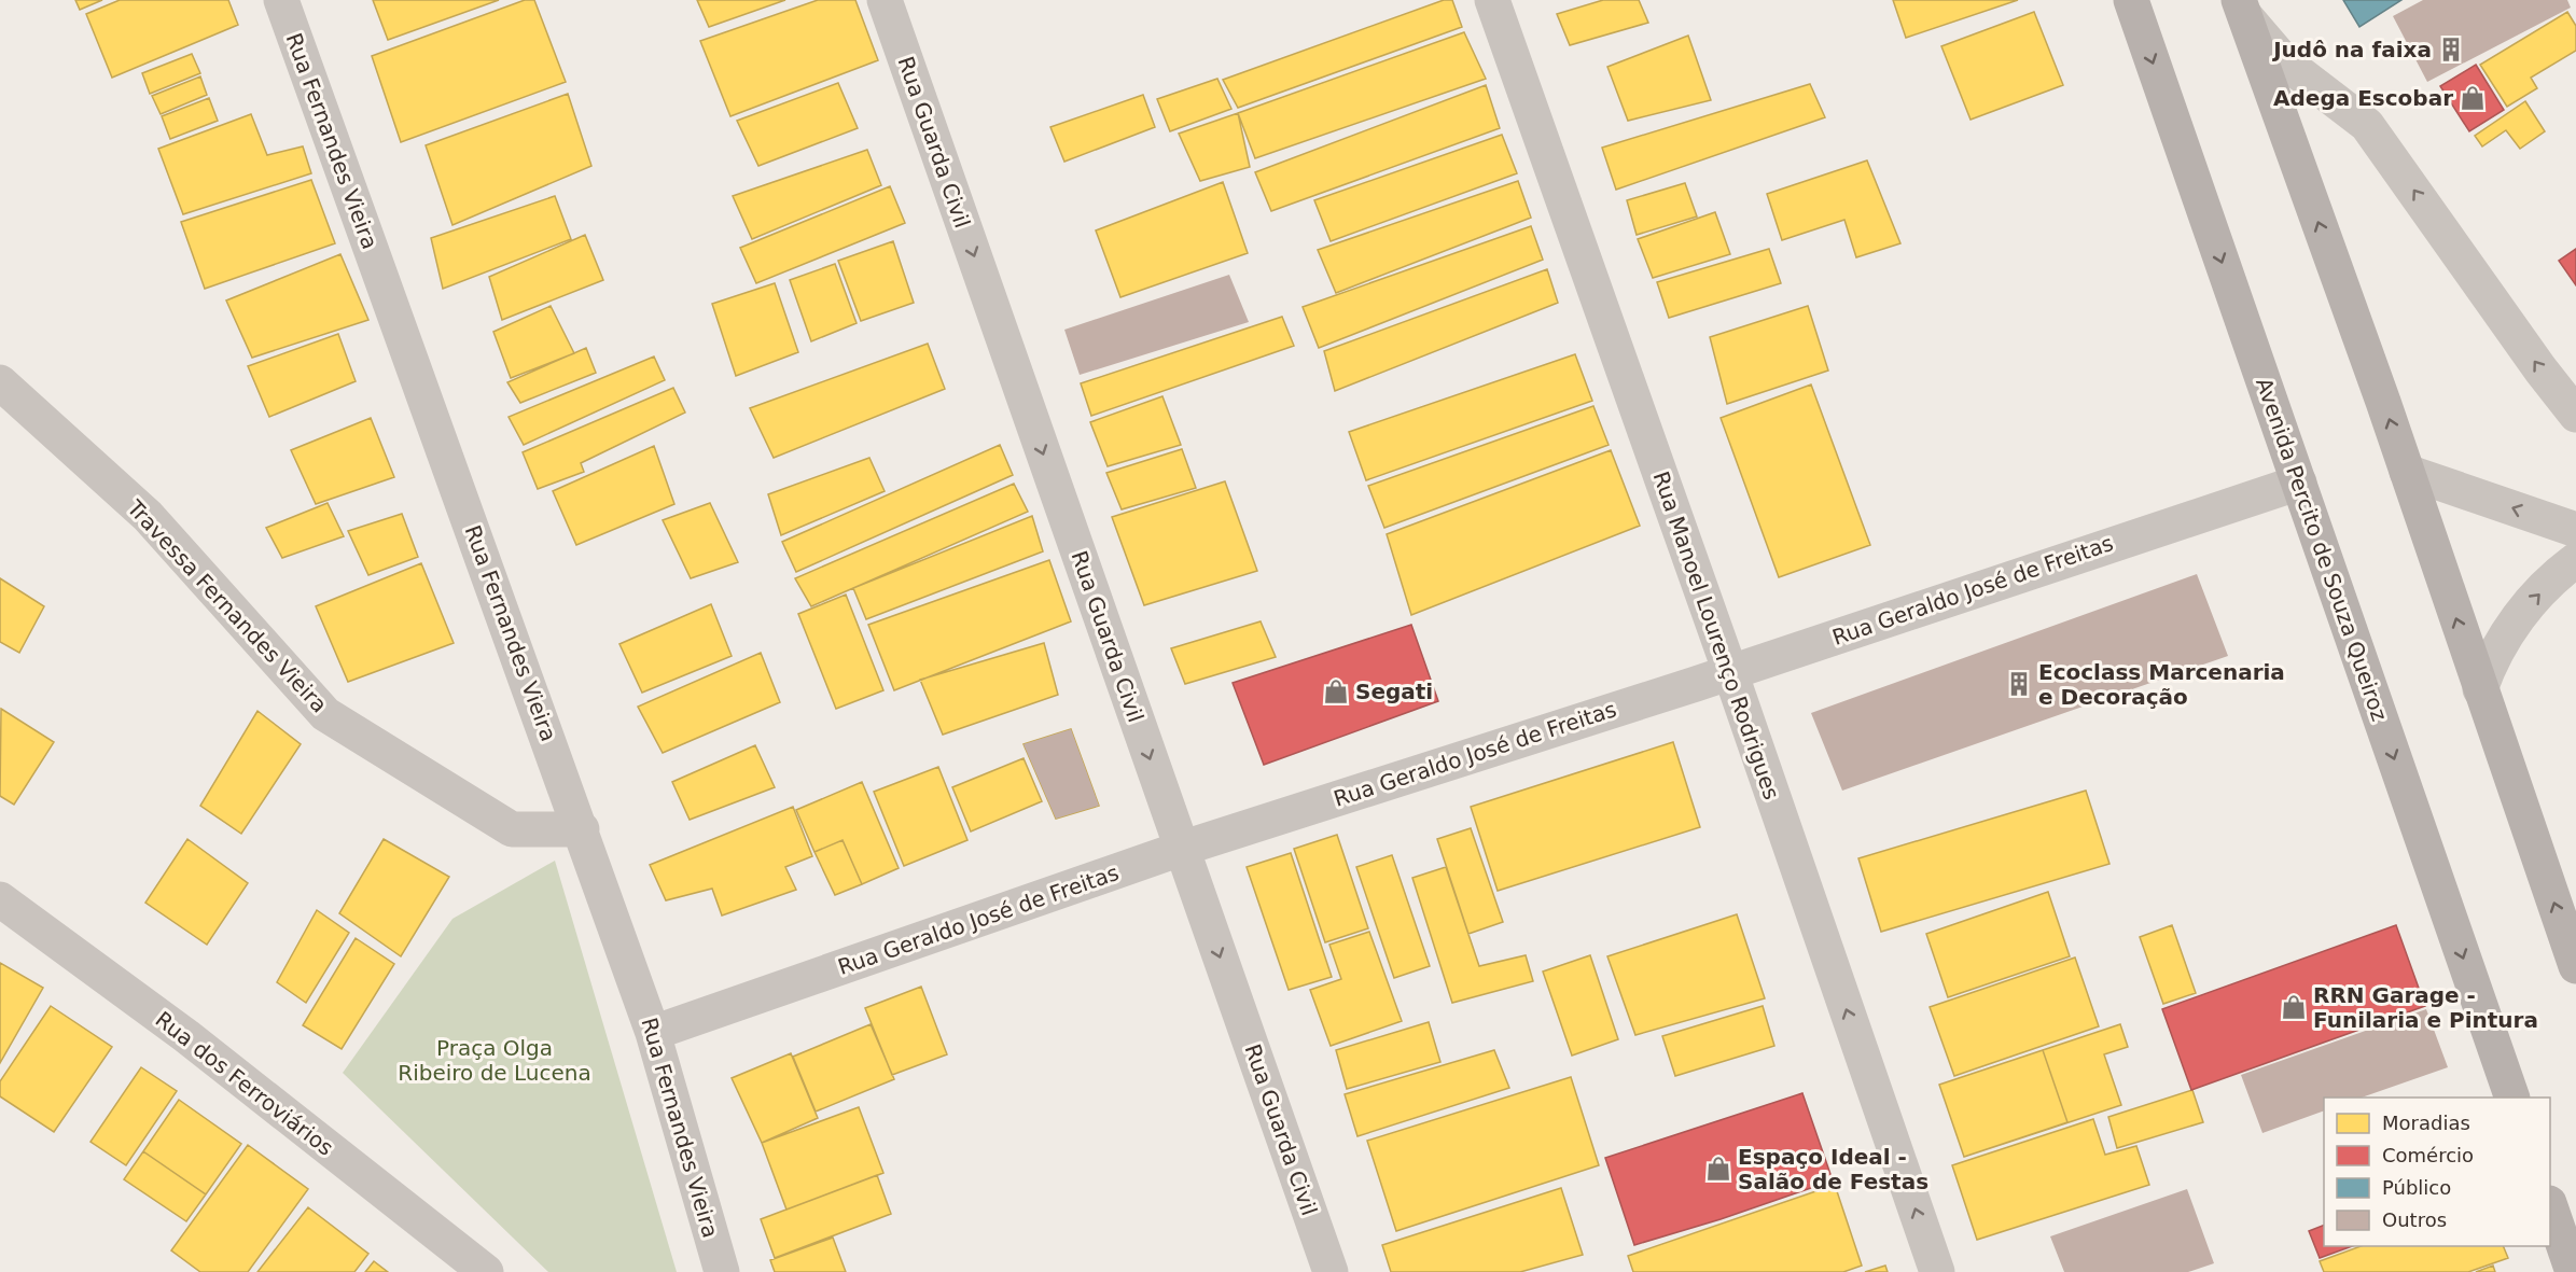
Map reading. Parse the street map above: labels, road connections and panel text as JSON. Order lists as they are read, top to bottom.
{
  "streets": {
    "main road": ["Avenida Percito de Souza Queiroz"],
    "street": [
      "Rua Fernandes Vieira",
      "Rua Guarda Civil",
      "Rua Geraldo José de Freitas",
      "Travessa Fernandes Vieira",
      "Rua Manoel Lourenço Rodrigues",
      "Rua dos Ferroviários"
    ]
  },
  "crossings": [
    ["Rua Fernandes Vieira", "Rua Geraldo José de Freitas"],
    ["Rua Fernandes Vieira", "Travessa Fernandes Vieira"],
    ["Rua Guarda Civil", "Rua Geraldo José de Freitas"],
    ["Avenida Percito de Souza Queiroz", "Rua Geraldo José de Freitas"],
    ["Rua Geraldo José de Freitas", "Rua Manoel Lourenço Rodrigues"]
  ],
  "one_way": ["Rua Guarda Civil", "Rua Manoel Lourenço Rodrigues"],
  "parks": ["Praça Olga Ribeiro de Lucena"],
  "places": {
    "building": ["Judô na faixa", "Ecoclass Marcenaria e Decoração"],
    "shop": [
      "Adega Escobar",
      "Segati",
      "RRN Garage - Funilaria e Pintura",
      "Espaço Ideal - Salão de Festas"
    ]
  },
  "legend": [
    "Moradias",
    "Comércio",
    "Público",
    "Outros"
  ]
}
